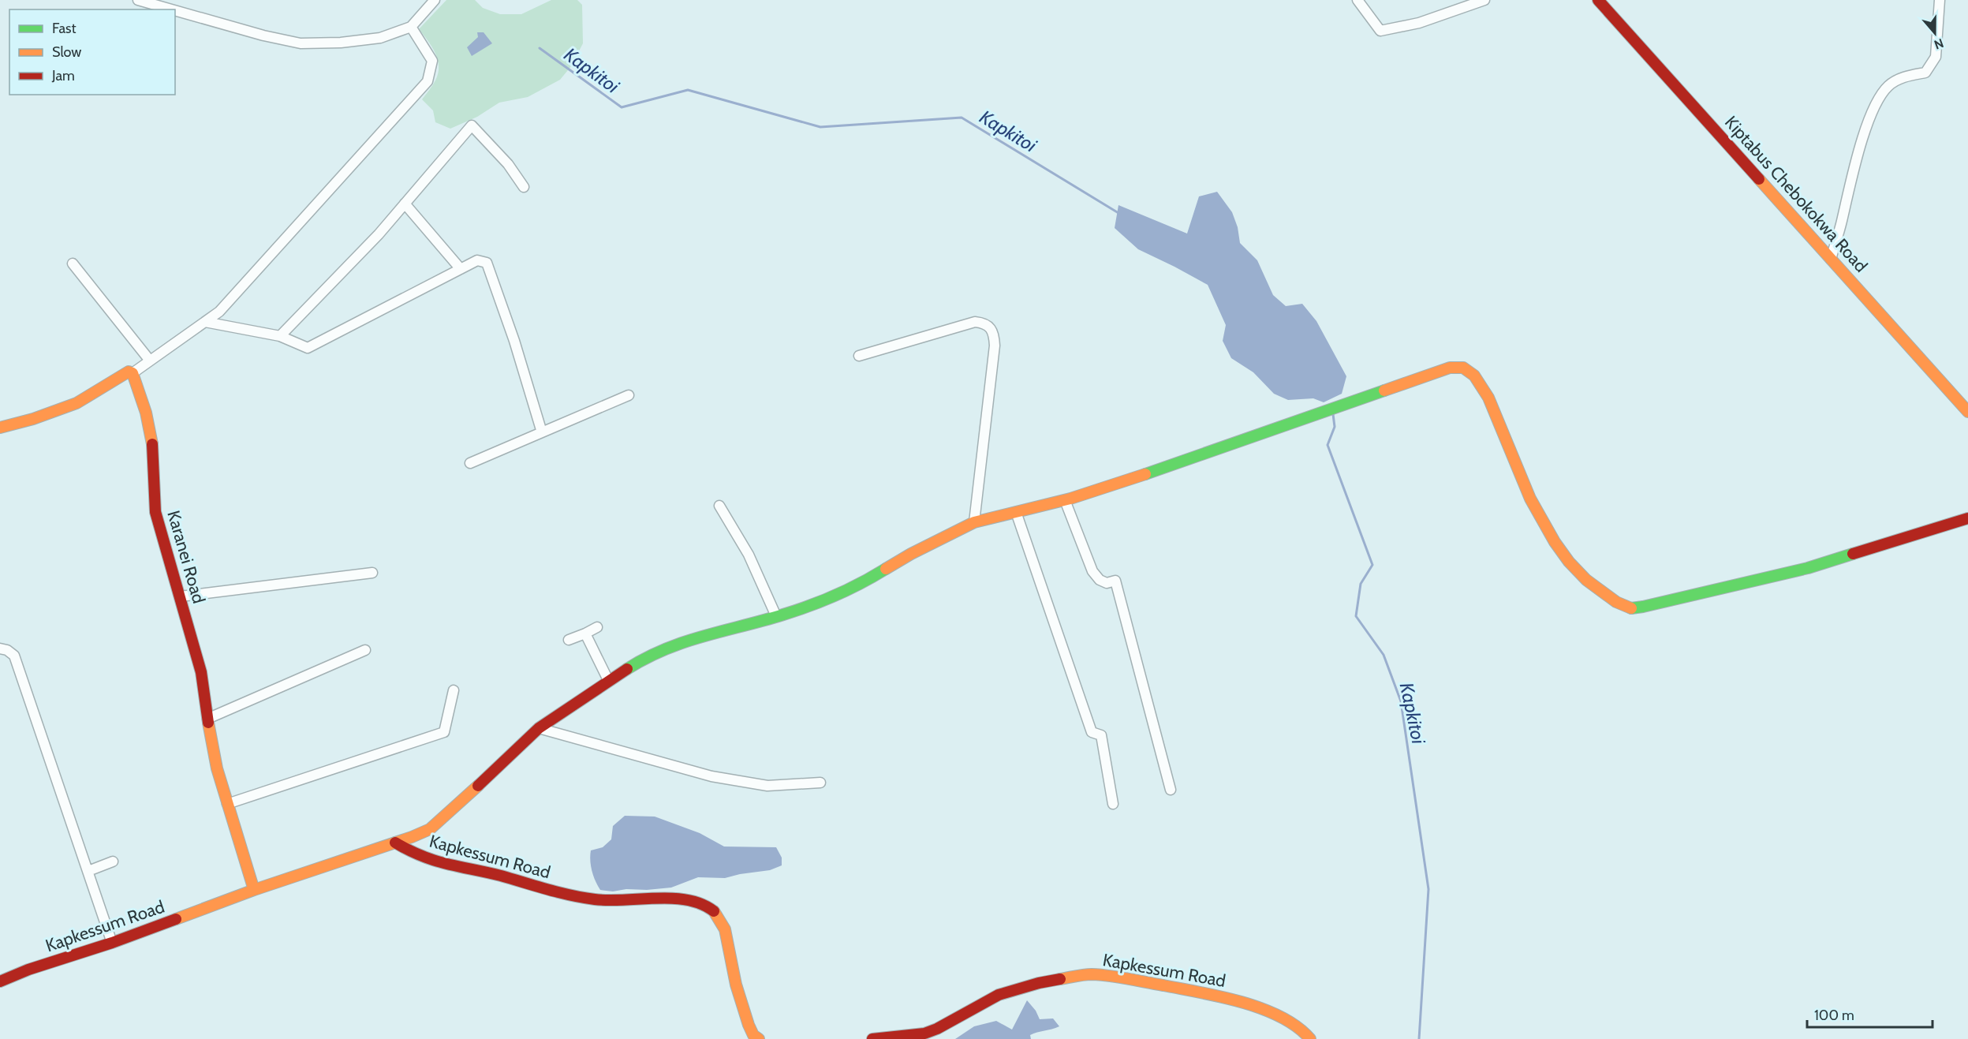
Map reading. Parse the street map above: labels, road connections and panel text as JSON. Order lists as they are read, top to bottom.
{
  "streets": {
    "street": ["Kiptabus Chebokokwa Road", "Karanei Road", "Kapkessum Road"]
  },
  "crossings": [
    ["Karanei Road", "Kapkessum Road"]
  ],
  "water": ["Kapkitoi"],
  "legend": ["Fast", "Slow", "Jam"],
  "scale_bar": "100 m",
  "north": "bottom"
}
